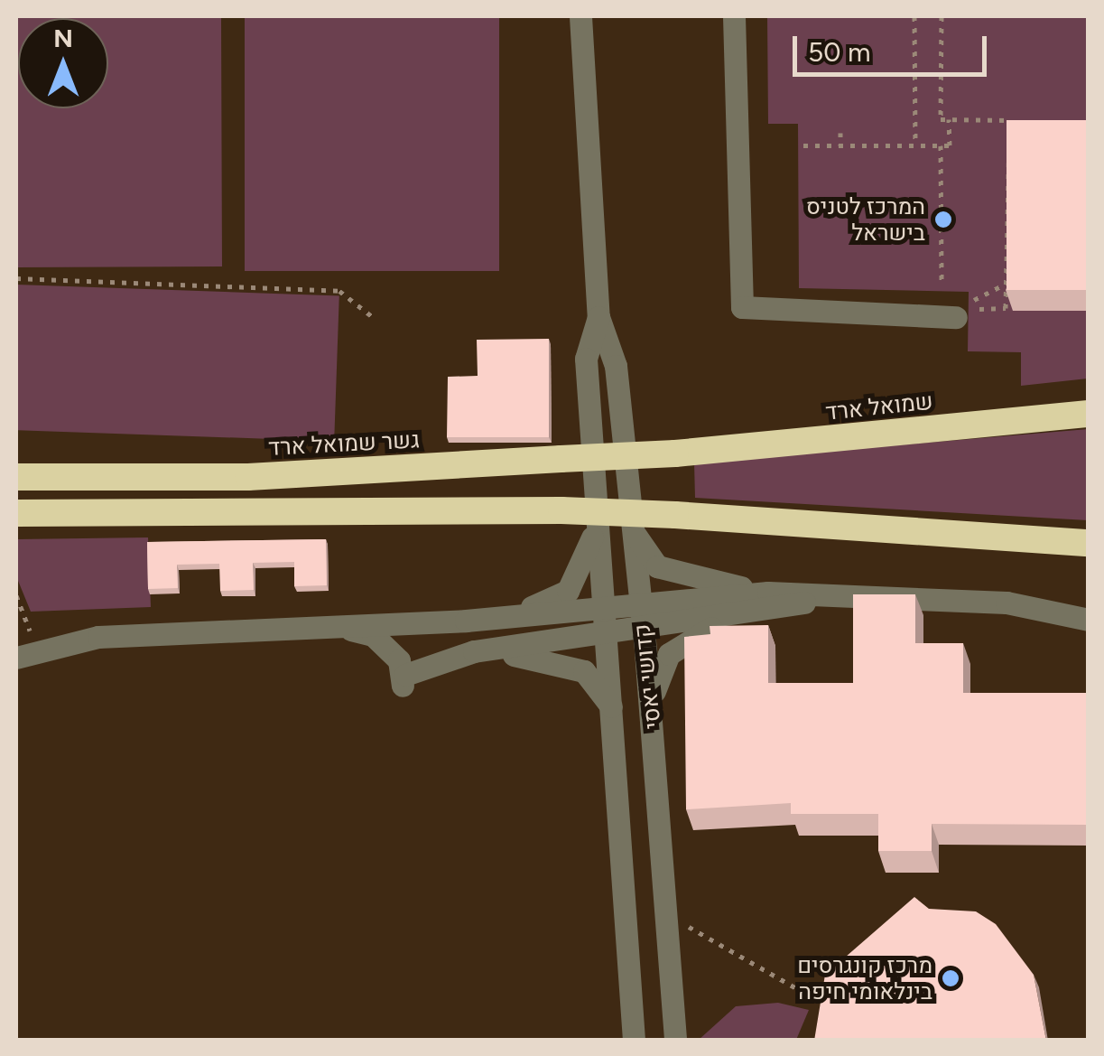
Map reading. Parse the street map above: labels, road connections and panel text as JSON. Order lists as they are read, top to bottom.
{
  "streets": {
    "highway": ["שמואל ארד", "גשר שמואל ארד"],
    "street": ["קדושי יאסי"]
  },
  "crossings": [
    ["שמואל ארד", "גשר שמואל ארד"]
  ],
  "places": ["המרכז לטניס בישראל", "מרכז קונגרסים בינלאומי חיפה"],
  "scale_bar": "50 m",
  "north": "top"
}
